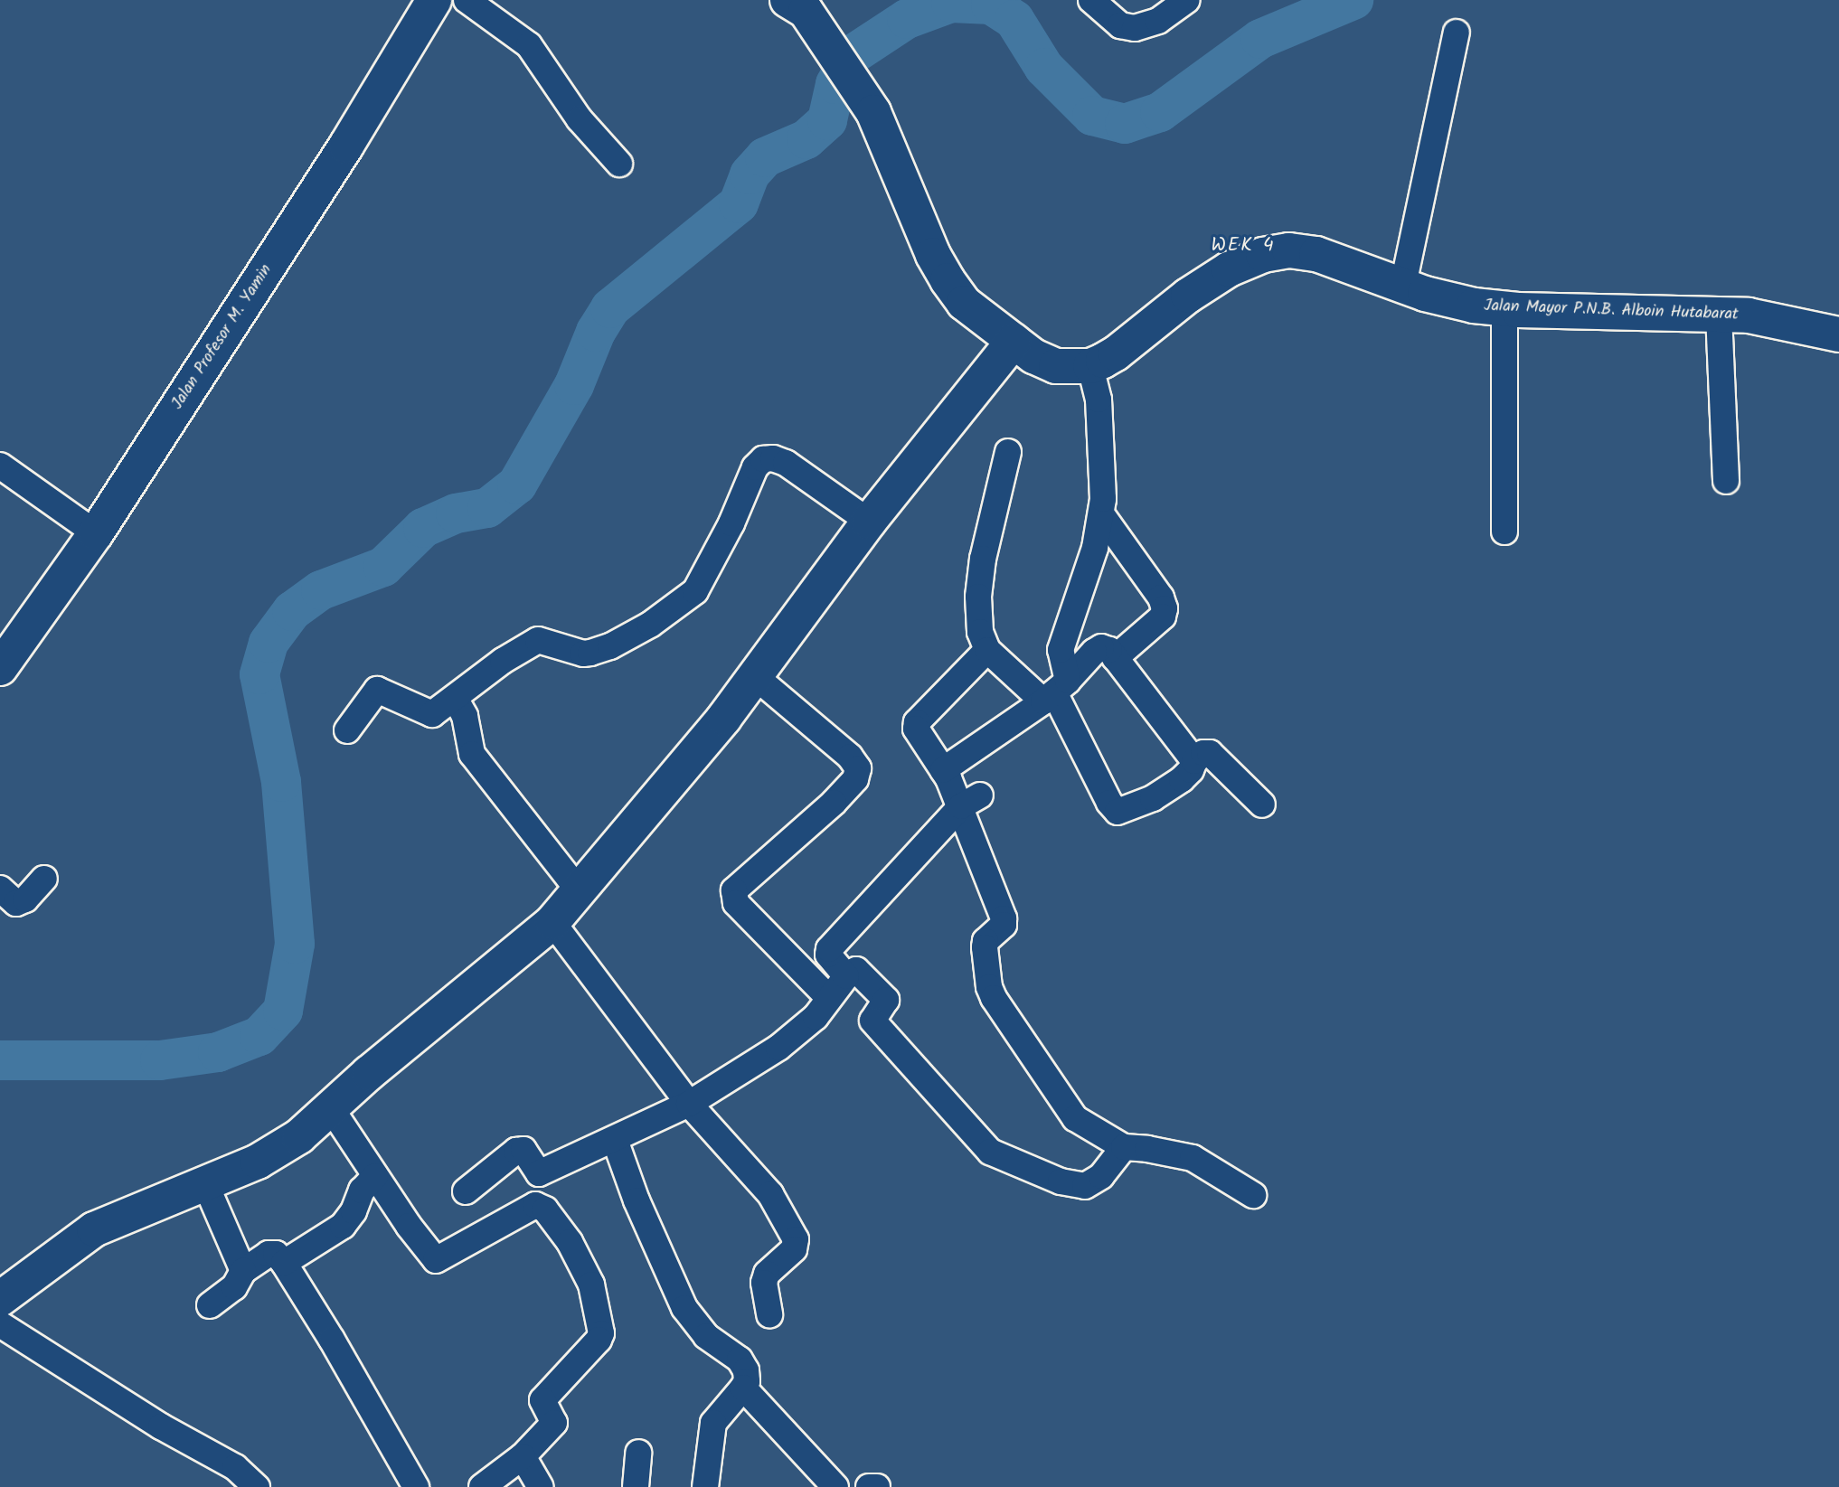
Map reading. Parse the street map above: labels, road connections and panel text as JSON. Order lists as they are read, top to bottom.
{
  "streets": {
    "main road": ["Jalan Mayor P.N.B. Alboin Hutabarat", "Jalan Profesor M. Yamin"]
  },
  "districts": ["WEK 4"]
}
